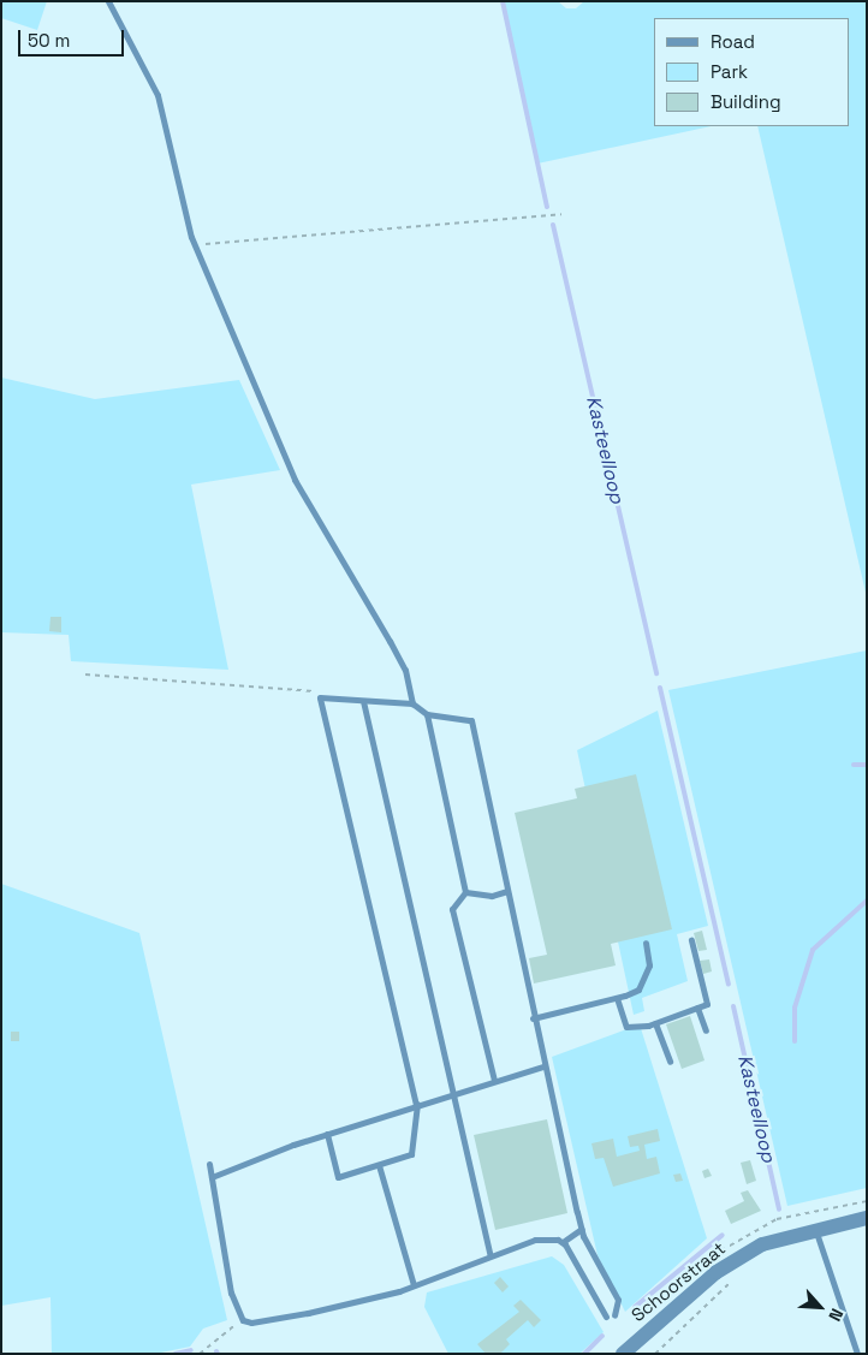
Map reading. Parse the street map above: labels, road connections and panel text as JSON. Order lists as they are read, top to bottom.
{
  "streets": {
    "street": ["Schoorstraat"]
  },
  "water": ["Kasteelloop"],
  "legend": ["Road", "Park", "Building"],
  "scale_bar": "50 m",
  "north": "bottom right"
}
